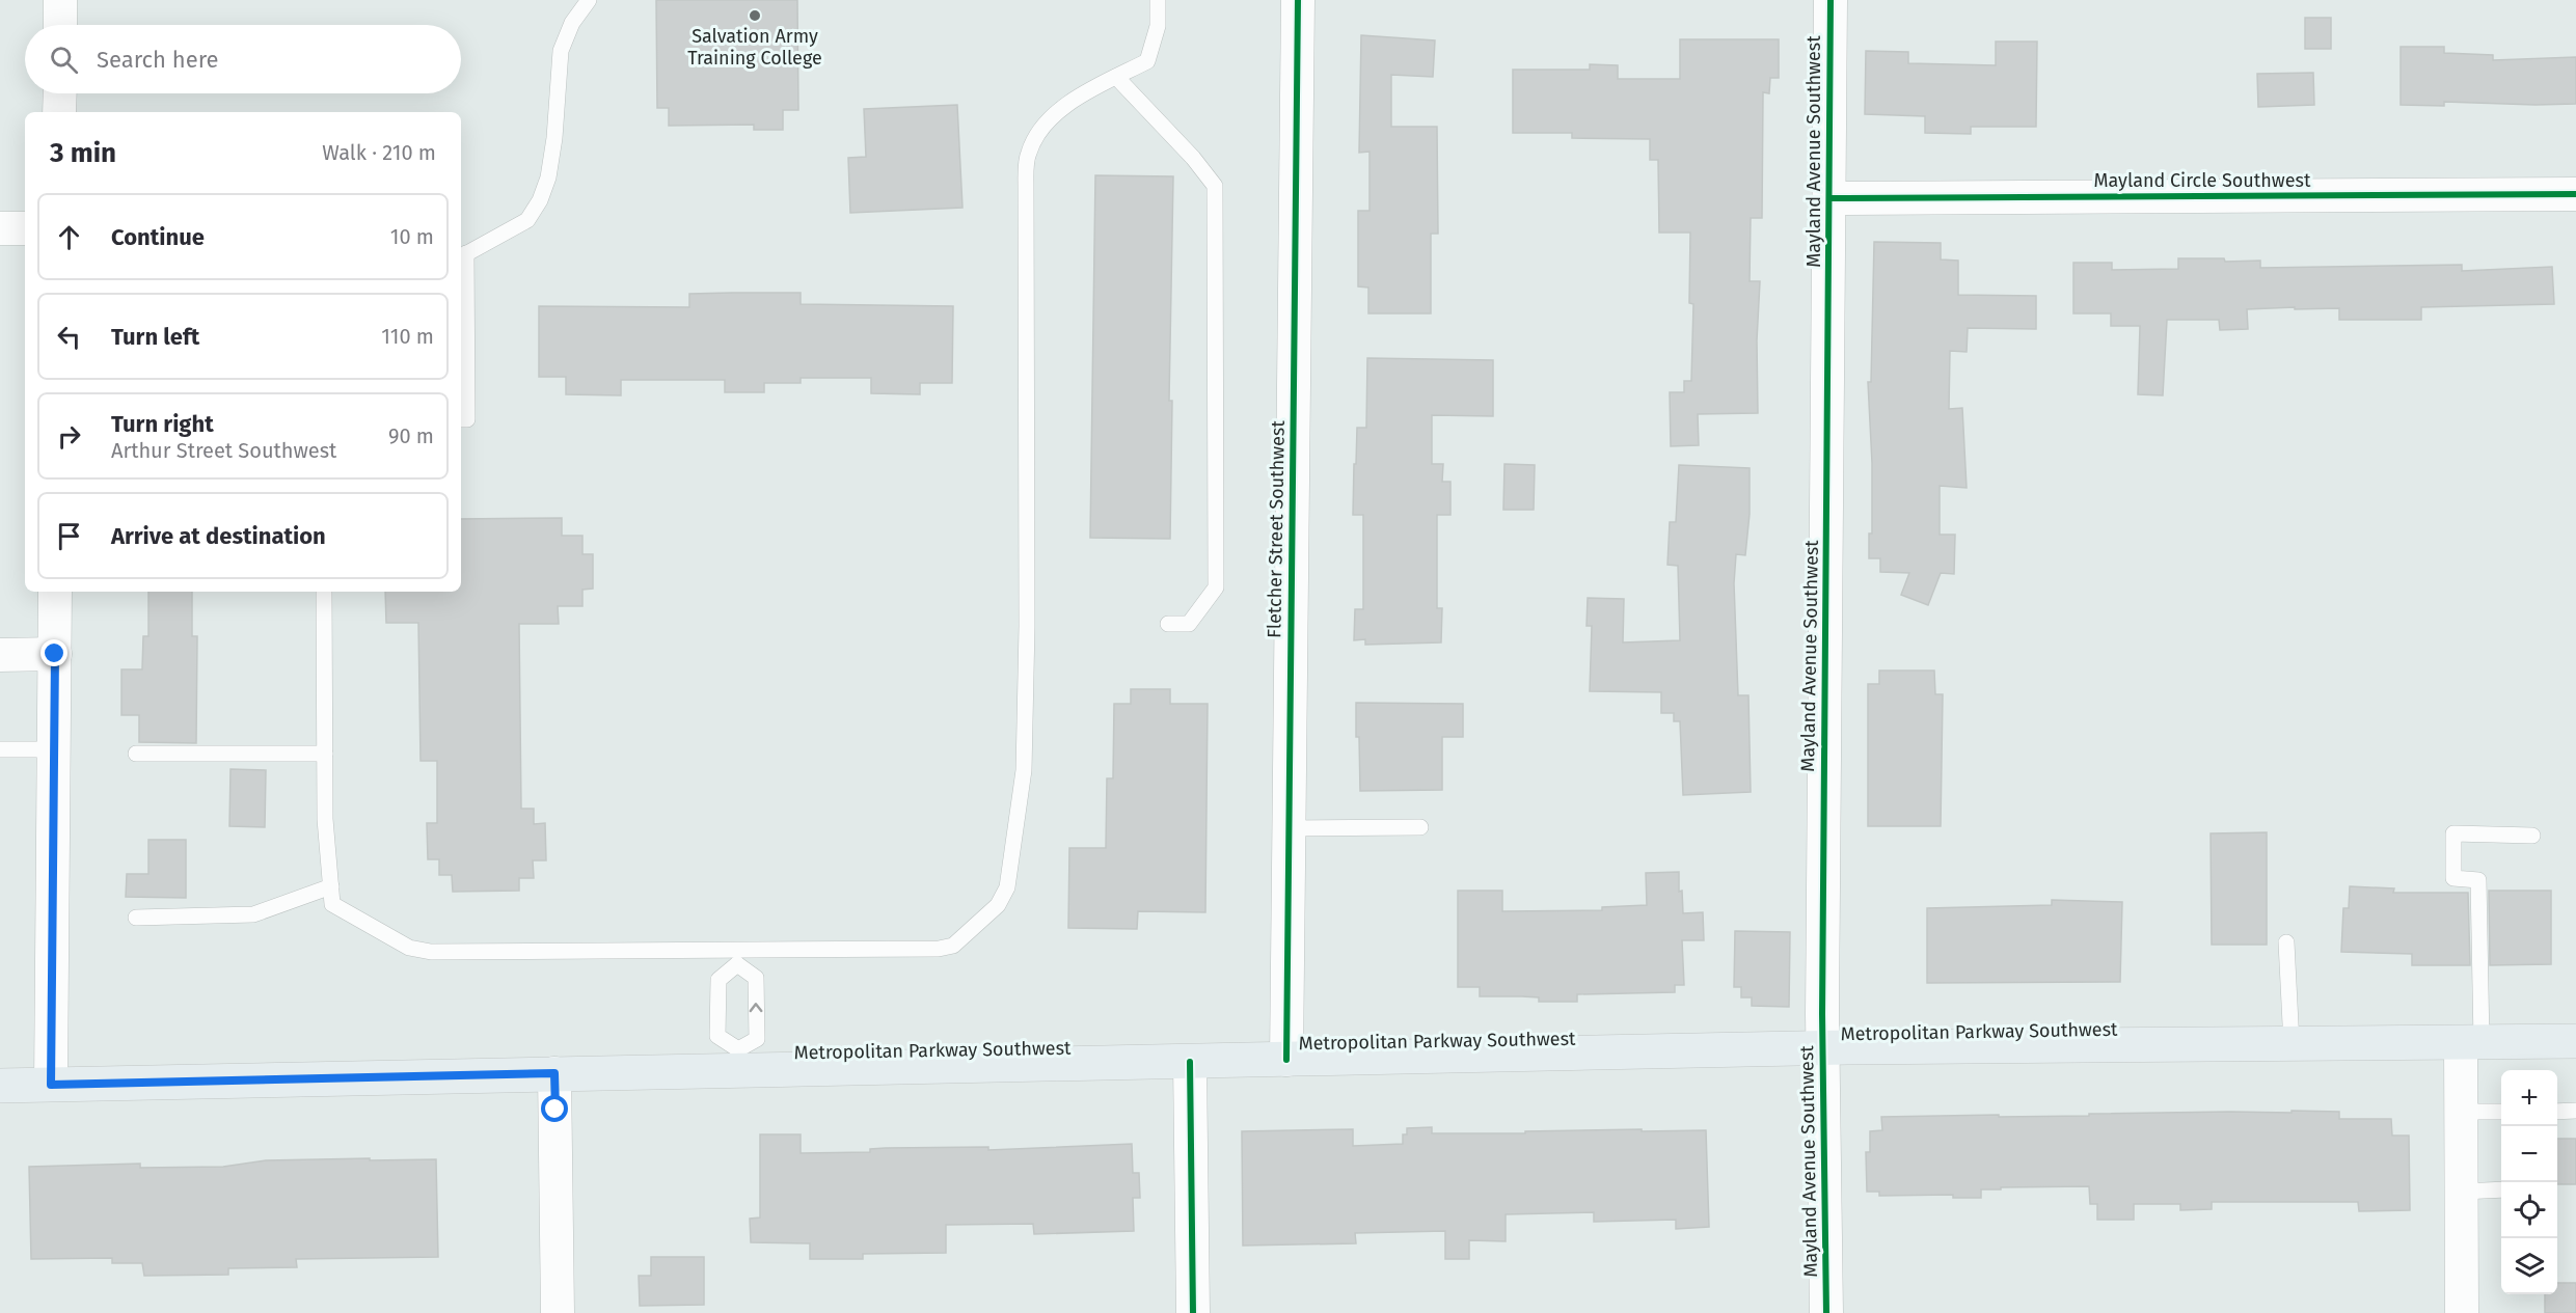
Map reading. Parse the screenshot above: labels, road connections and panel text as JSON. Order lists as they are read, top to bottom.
{
  "streets": {
    "main road": ["Metropolitan Parkway Southwest"],
    "street": ["Mayland Avenue Southwest", "Mayland Circle Southwest", "Fletcher Street Southwest"]
  },
  "crossings": [
    ["Mayland Avenue Southwest", "Mayland Circle Southwest"],
    ["Mayland Avenue Southwest", "Metropolitan Parkway Southwest"],
    ["Fletcher Street Southwest", "Metropolitan Parkway Southwest"]
  ],
  "places": ["Salvation Army Training College"],
  "page": {
    "search": "Search here",
    "heading": ["3 min", "Walk · 210 m"],
    "list": [
      ["Continue", "10 m"],
      ["Turn left", "110 m"],
      ["Turn right", "Arthur Street Southwest", "90 m"],
      "Arrive at destination"
    ],
    "map_buttons": ["+", "−"]
  }
}
